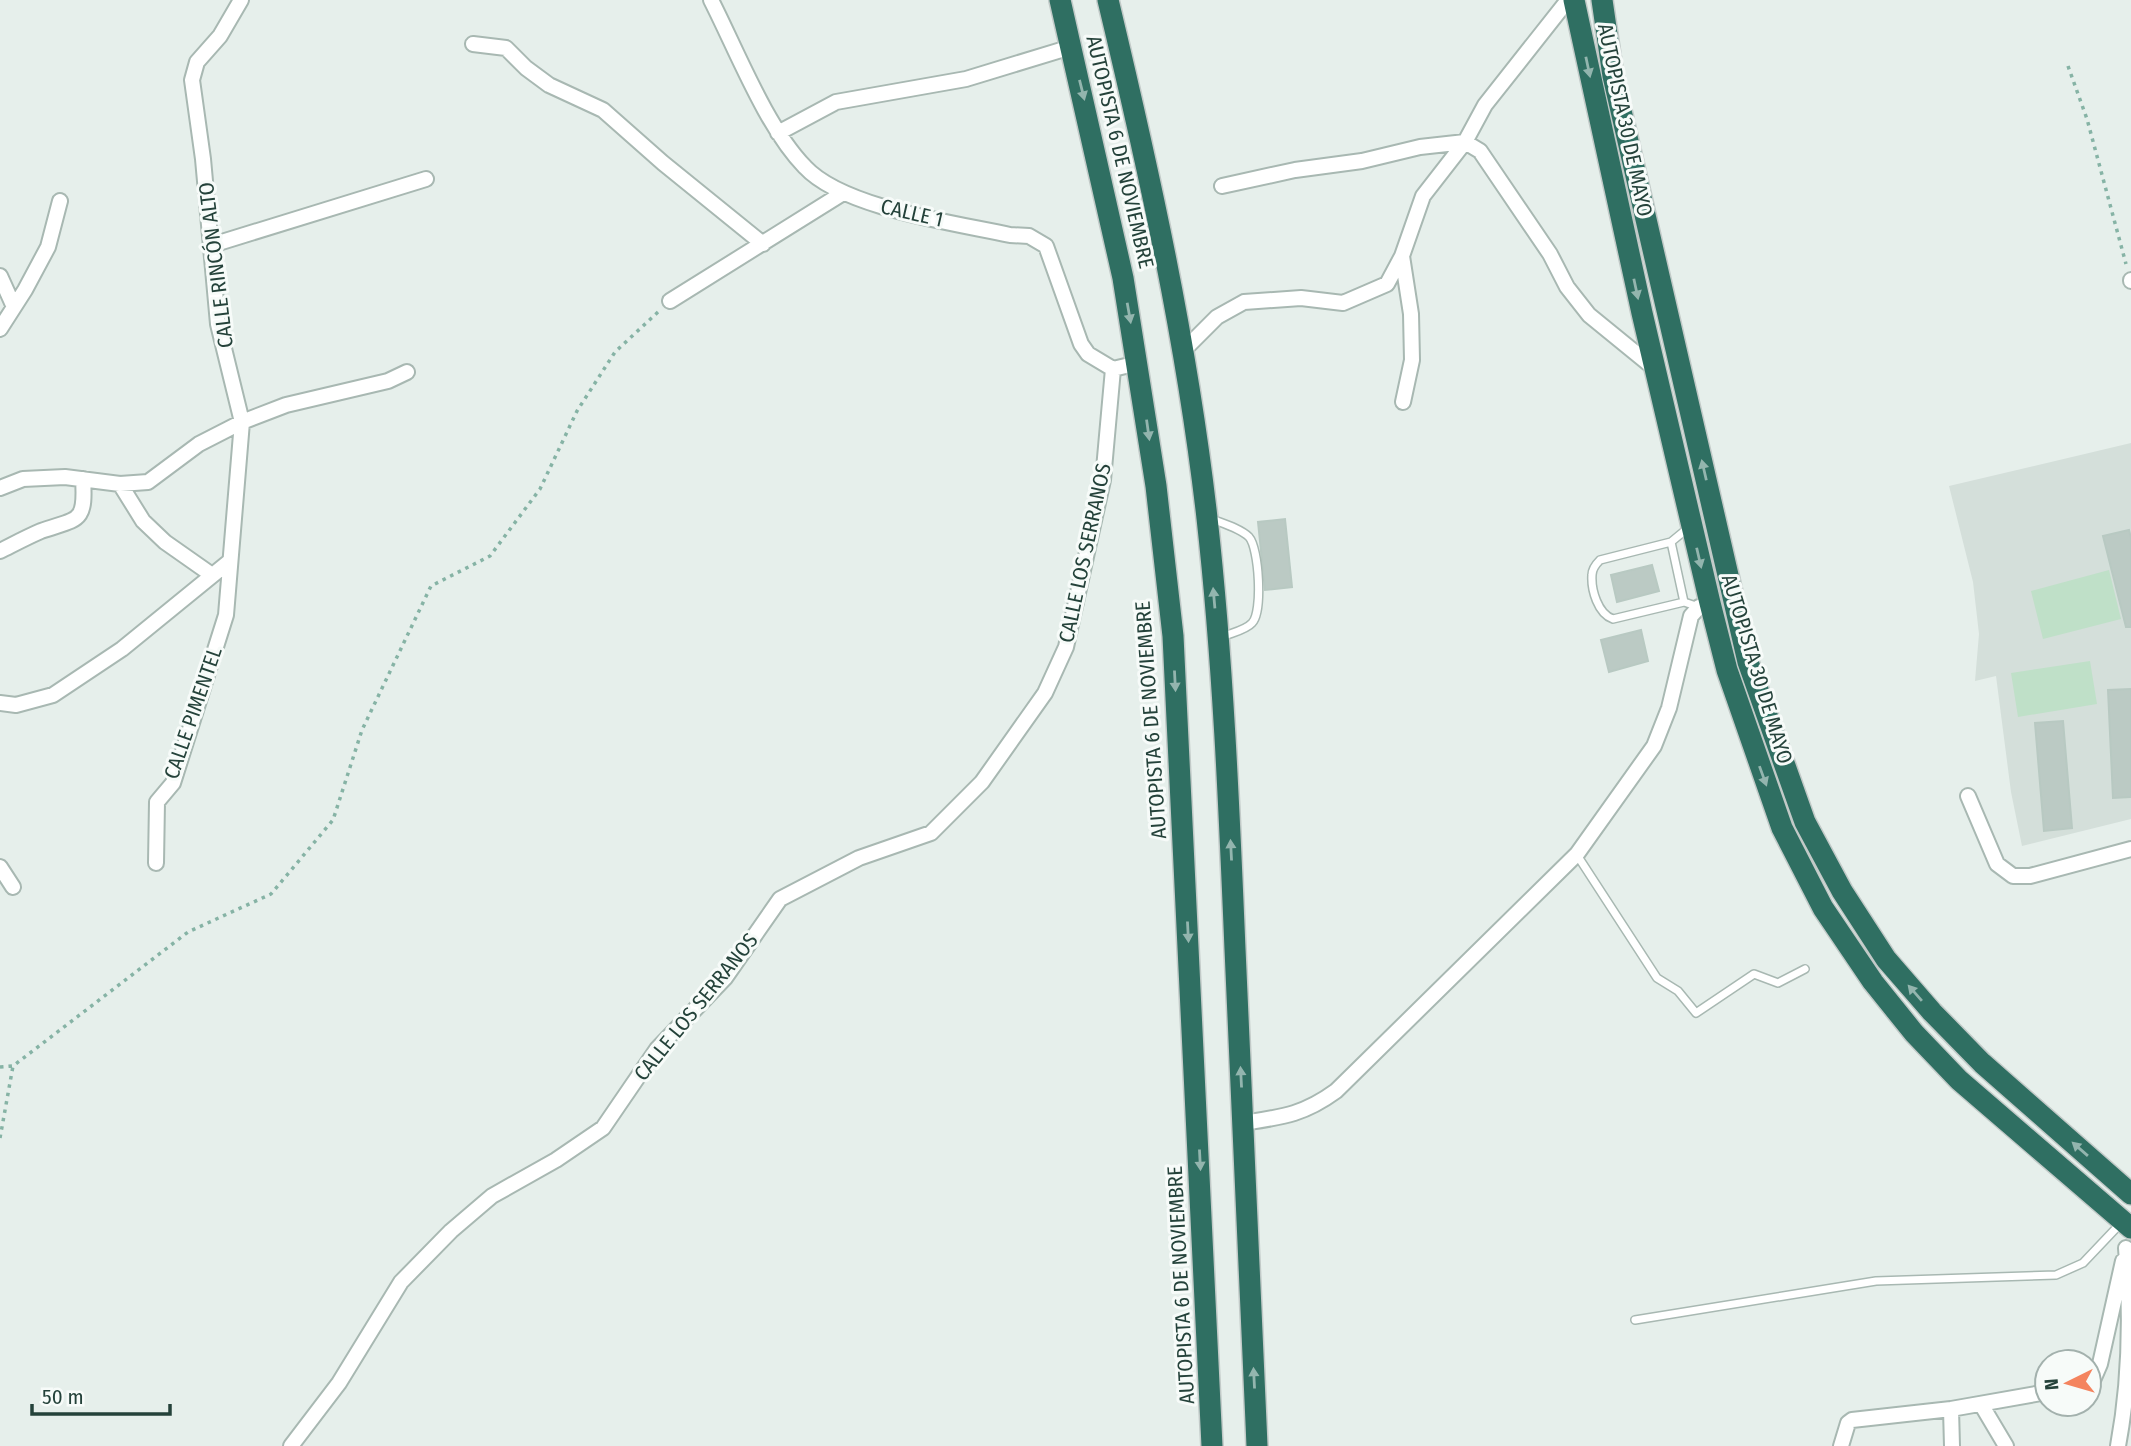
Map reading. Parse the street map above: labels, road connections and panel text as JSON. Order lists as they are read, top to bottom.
{
  "streets": {
    "highway": ["AUTOPISTA 30 DE MAYO", "AUTOPISTA 6 DE NOVIEMBRE"],
    "street": [
      "CALLE 1",
      "CALLE RINCÓN ALTO",
      "CALLE LOS SERRANOS",
      "CALLE PIMENTEL"
    ]
  },
  "crossings": [
    ["CALLE 1", "CALLE LOS SERRANOS"],
    ["CALLE RINCÓN ALTO", "CALLE PIMENTEL"]
  ],
  "scale_bar": "50 m",
  "north": "left"
}
